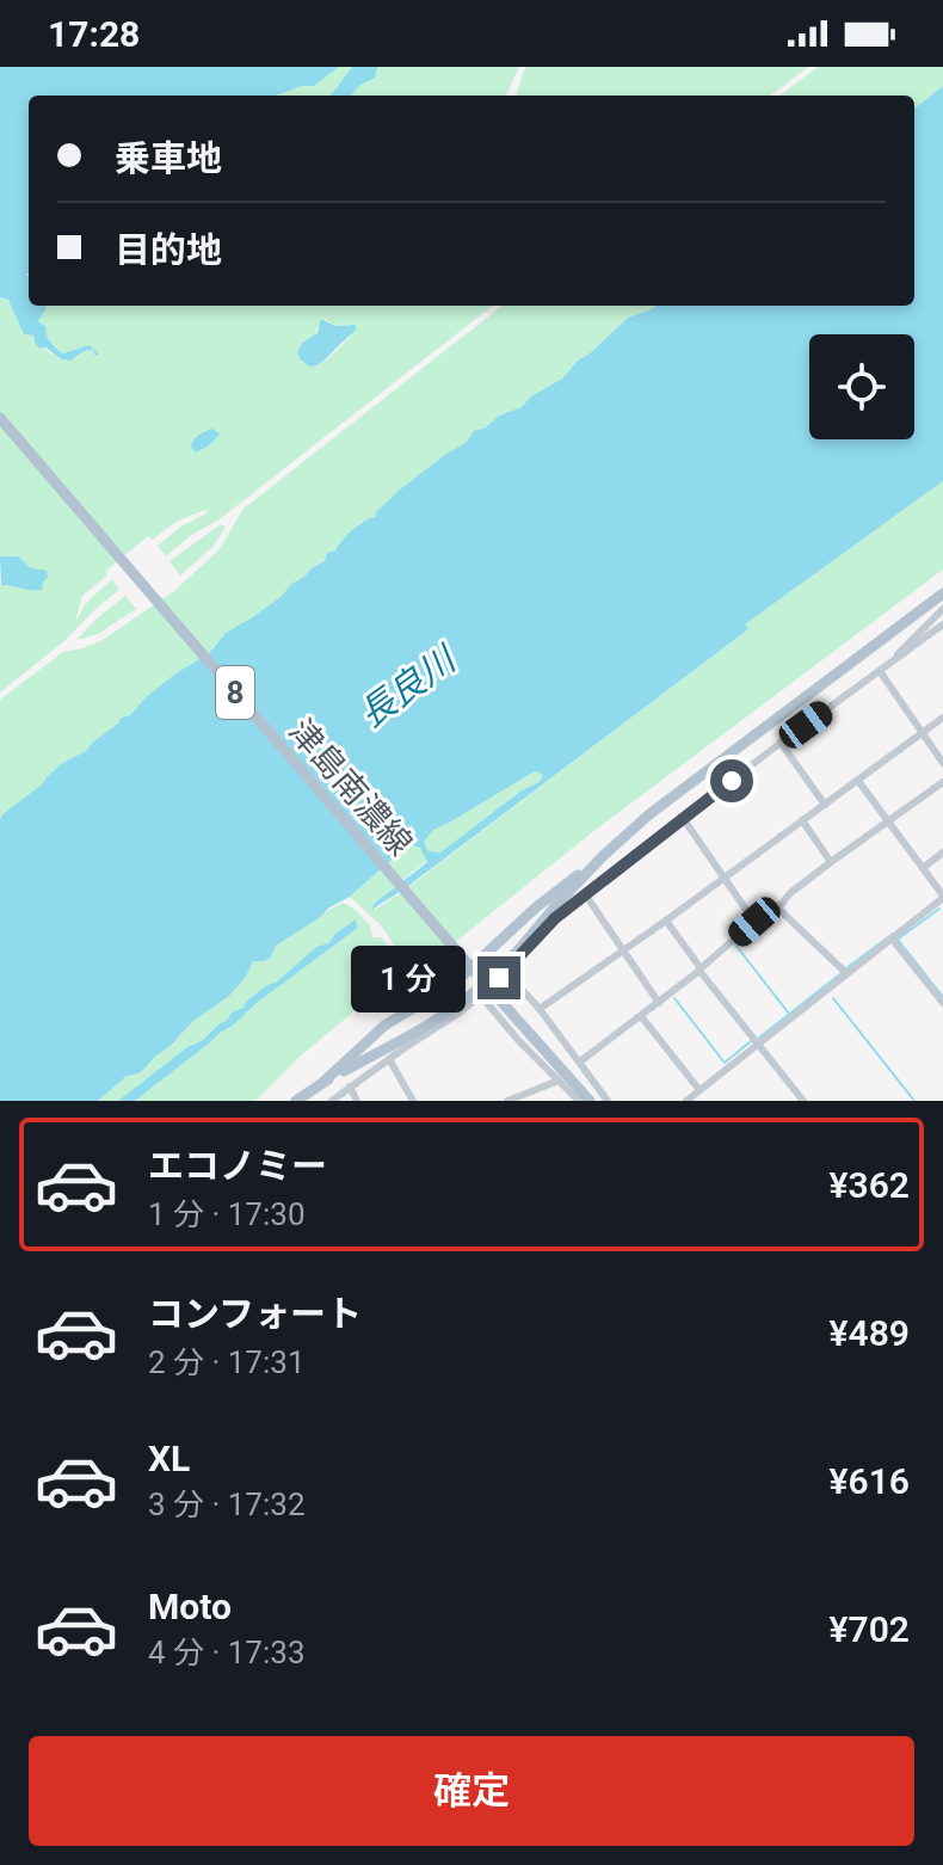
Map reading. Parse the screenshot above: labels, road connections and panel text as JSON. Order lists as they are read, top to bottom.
{
  "streets": {
    "main road": ["8", "津島南濃線"]
  },
  "water": ["長良川"],
  "page": {
    "status": "17:28",
    "banner": ["乗車地", "目的地"],
    "bubble": "1 分",
    "list": [
      {
        "name": "エコノミー",
        "note": "1 分 · 17:30",
        "value": "¥362"
      },
      {
        "name": "コンフォート",
        "note": "2 分 · 17:31",
        "value": "¥489"
      },
      {
        "name": "XL",
        "note": "3 分 · 17:32",
        "value": "¥616"
      },
      {
        "name": "Moto",
        "note": "4 分 · 17:33",
        "value": "¥702"
      }
    ],
    "buttons": "確定"
  }
}
